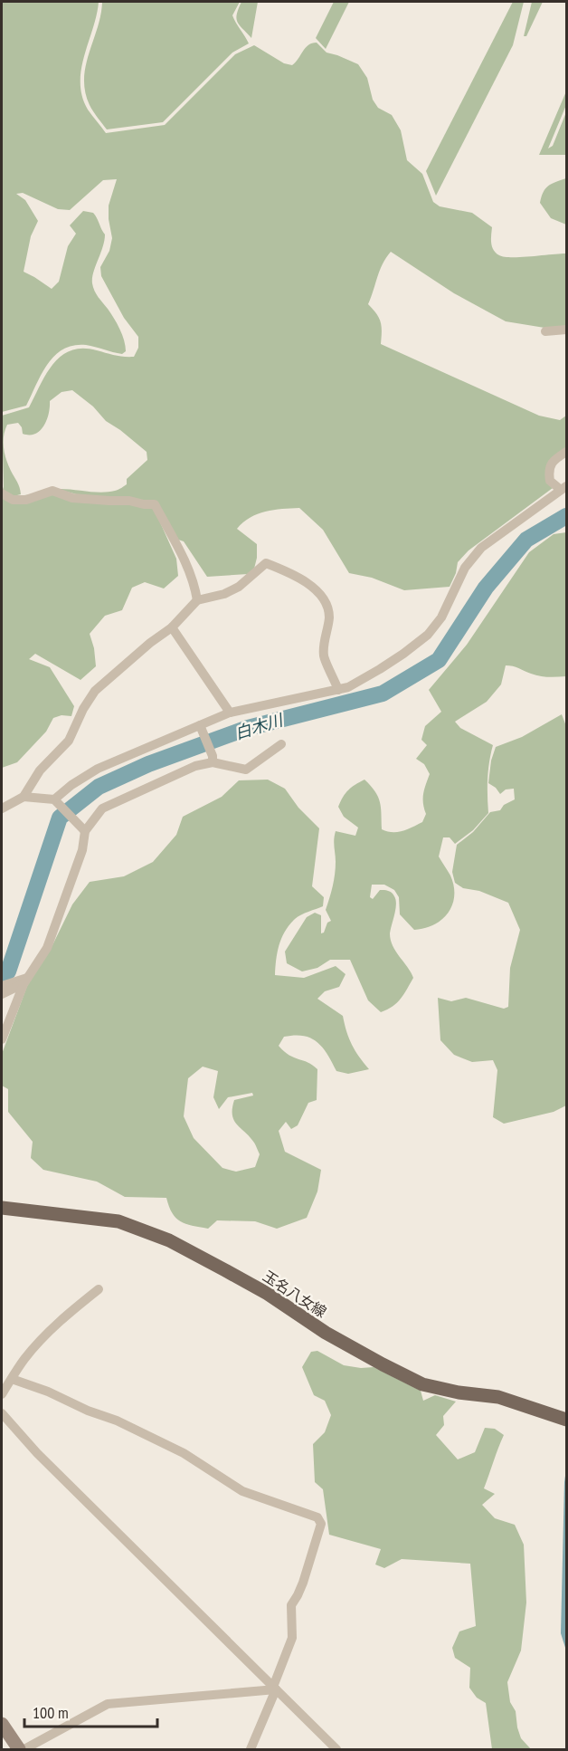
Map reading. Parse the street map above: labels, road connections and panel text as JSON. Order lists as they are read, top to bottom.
{
  "streets": {
    "main road": ["玉名八女線"]
  },
  "water": ["白木川"],
  "scale_bar": "100 m"
}
